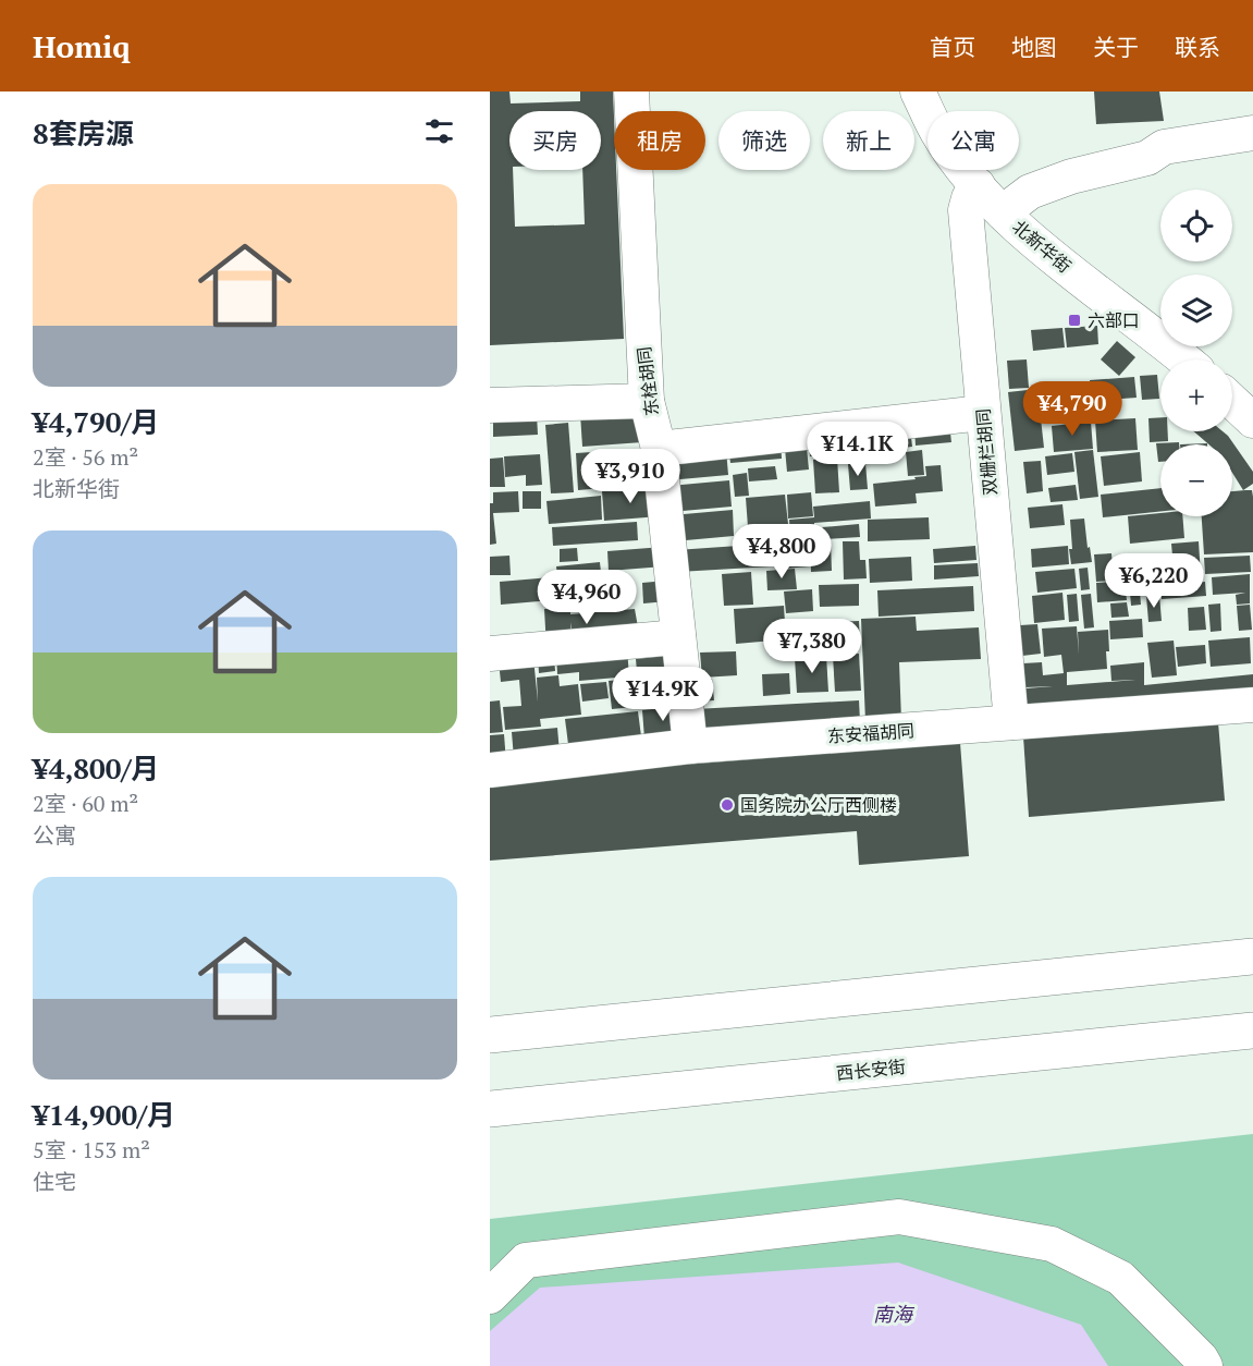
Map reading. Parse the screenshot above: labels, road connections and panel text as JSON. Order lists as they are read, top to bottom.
{
  "streets": {
    "highway": ["西长安街"],
    "street": [
      "北新华街",
      "东栓胡同",
      "双栅栏胡同",
      "东安福胡同"
    ]
  },
  "crossings": [
    ["北新华街", "双栅栏胡同"],
    ["东栓胡同", "东安福胡同"],
    ["双栅栏胡同", "东安福胡同"]
  ],
  "water": ["南海"],
  "places": {
    "transit": ["六部口"],
    "other": ["国务院办公厅西侧楼"]
  },
  "page": {
    "header": "Homiq",
    "nav": [
      "首页",
      "地图",
      "关于",
      "联系"
    ],
    "heading": "8套房源",
    "chip": [
      "买房",
      "租房",
      "筛选",
      "新上",
      "公寓"
    ],
    "list": [
      {
        "name": "¥4,790/月",
        "note": "2室 · 56 m² · 北新华街"
      },
      {
        "name": "¥4,800/月",
        "note": "2室 · 60 m² · 公寓"
      },
      {
        "name": "¥14,900/月",
        "note": "5室 · 153 m² · 住宅"
      }
    ],
    "map_buttons": ["+", "−"],
    "price": [
      "¥4,790",
      "¥14.1K",
      "¥3,910",
      "¥4,800",
      "¥6,220",
      "¥4,960",
      "¥7,380",
      "¥14.9K"
    ]
  }
}
